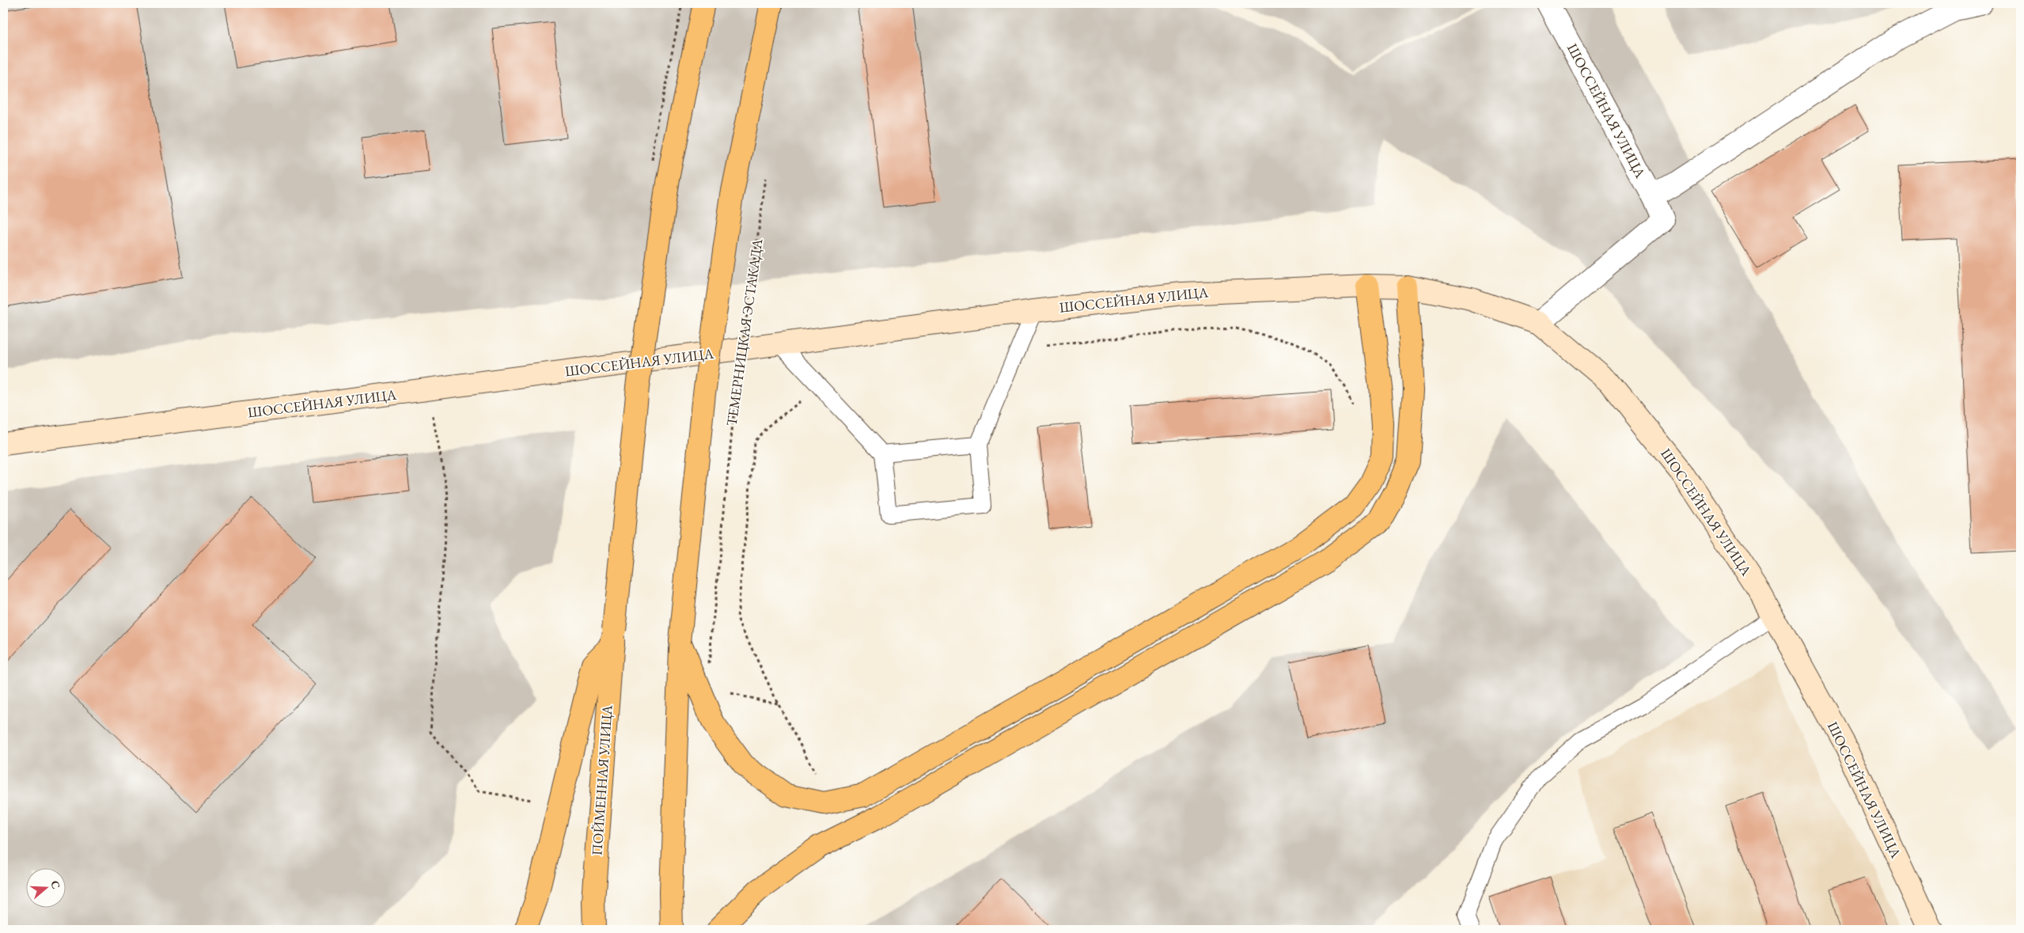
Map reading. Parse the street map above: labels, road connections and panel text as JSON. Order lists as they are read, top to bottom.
{
  "streets": {
    "main road": ["ШОССЕЙНАЯ УЛИЦА", "ПОЙМЕННАЯ УЛИЦА"],
    "path": ["ТЕМЕРНИЦКАЯ ЭСТАКАДА"]
  },
  "north": "right"
}
